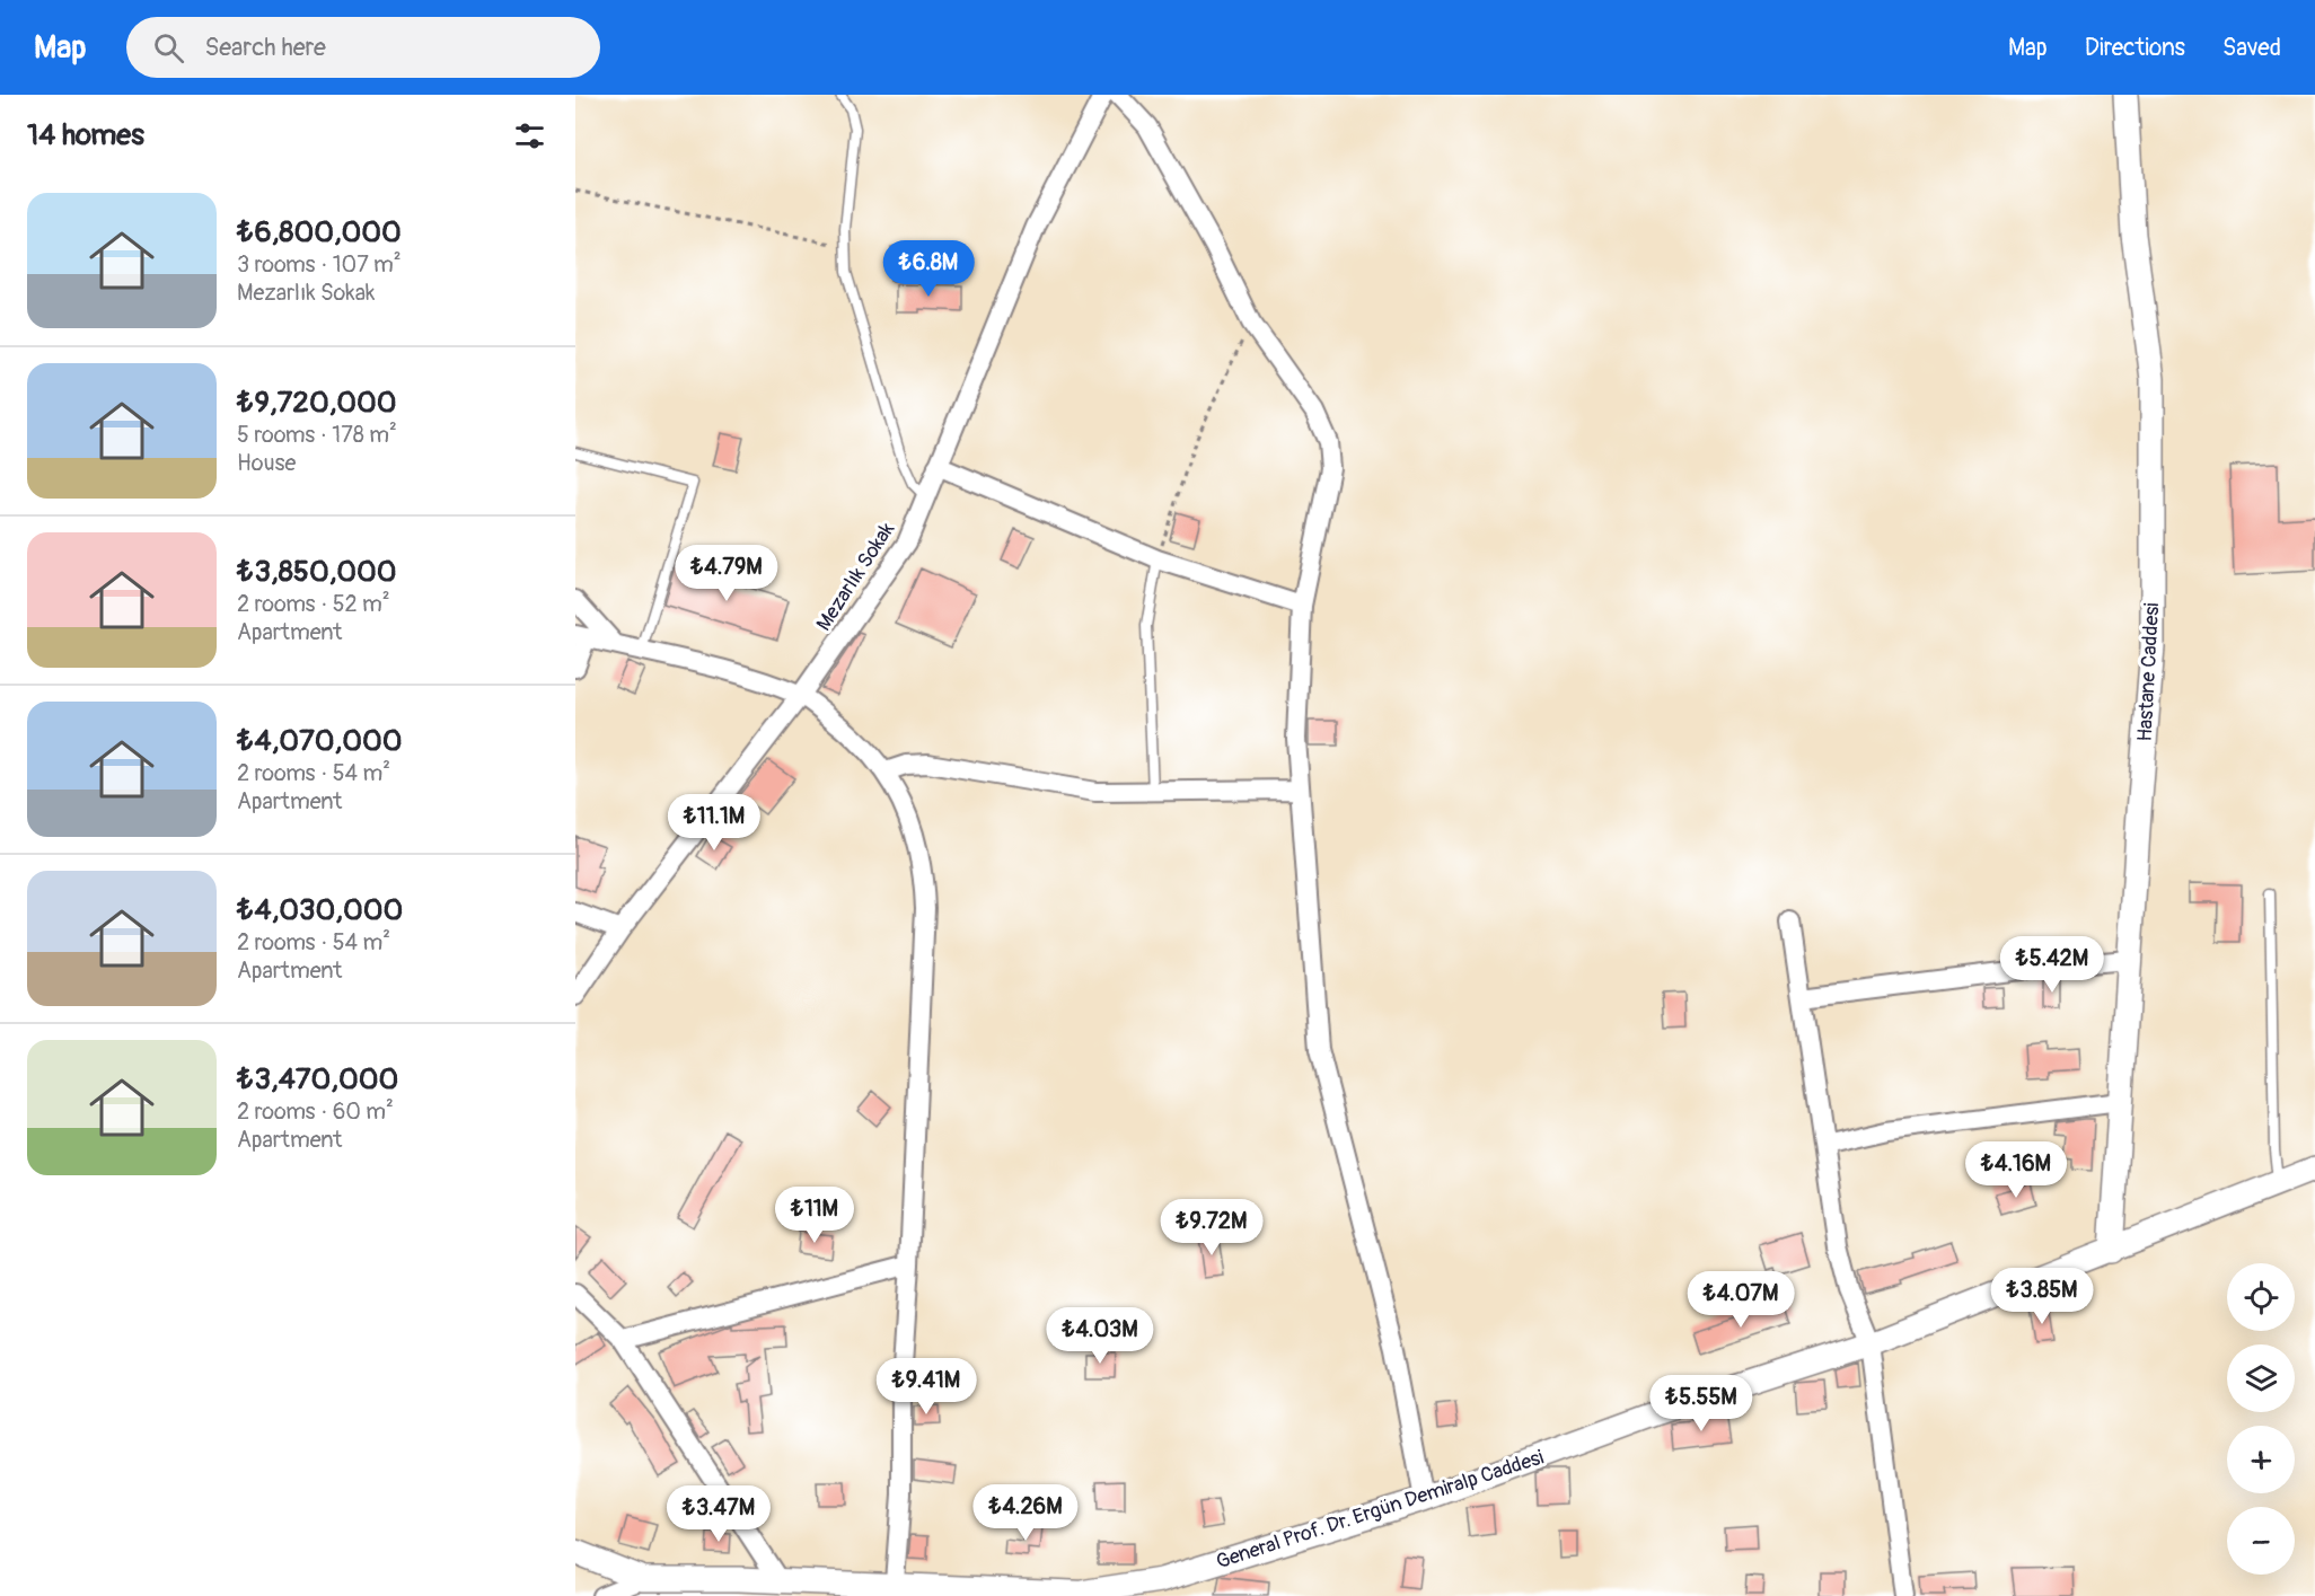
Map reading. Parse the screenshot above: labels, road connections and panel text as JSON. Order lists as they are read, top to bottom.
{
  "streets": {
    "street": ["Mezarlık Sokak", "Hastane Caddesi", "General Prof. Dr. Ergün Demiralp Caddesi"]
  },
  "crossings": [
    ["Hastane Caddesi", "General Prof. Dr. Ergün Demiralp Caddesi"]
  ],
  "page": {
    "header": "Map",
    "search": "Search here",
    "nav": ["Map", "Directions", "Saved"],
    "heading": "14 homes",
    "list": [
      {
        "name": "₺6,800,000",
        "note": "3 rooms · 107 m² · Mezarlık Sokak"
      },
      {
        "name": "₺9,720,000",
        "note": "5 rooms · 178 m² · House"
      },
      {
        "name": "₺3,850,000",
        "note": "2 rooms · 52 m² · Apartment"
      },
      {
        "name": "₺4,070,000",
        "note": "2 rooms · 54 m² · Apartment"
      },
      {
        "name": "₺4,030,000",
        "note": "2 rooms · 54 m² · Apartment"
      },
      {
        "name": "₺3,470,000",
        "note": "2 rooms · 60 m² · Apartment"
      }
    ],
    "price": [
      "₺6.8M",
      "₺4.79M",
      "₺11.1M",
      "₺5.42M",
      "₺4.16M",
      "₺11M",
      "₺9.72M",
      "₺3.85M",
      "₺4.07M",
      "₺4.03M",
      "₺9.41M",
      "₺5.55M",
      "₺4.26M",
      "₺3.47M"
    ],
    "map_buttons": ["+", "−"]
  }
}
